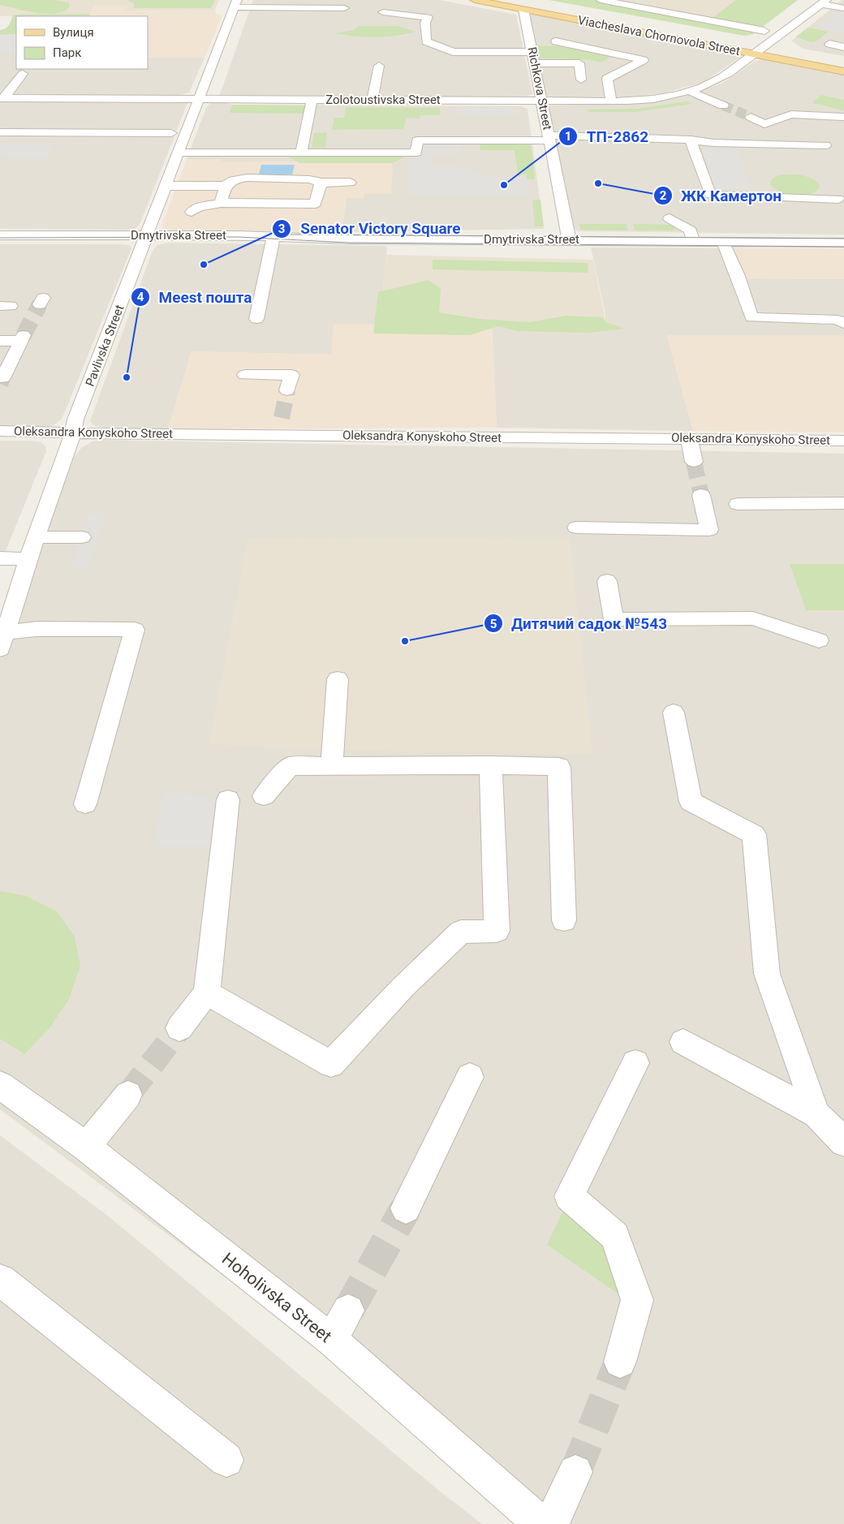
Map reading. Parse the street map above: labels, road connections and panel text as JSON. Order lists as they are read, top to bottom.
{
  "streets": {
    "main road": ["Viacheslava Chornovola Street"],
    "street": [
      "Richkova Street",
      "Zolotoustivska Street",
      "Dmytrivska Street",
      "Pavlivska Street",
      "Oleksandra Konyskoho Street",
      "Hoholivska Street"
    ]
  },
  "crossings": [
    ["Viacheslava Chornovola Street", "Richkova Street"],
    ["Viacheslava Chornovola Street", "Zolotoustivska Street"],
    ["Richkova Street", "Zolotoustivska Street"],
    ["Richkova Street", "Dmytrivska Street"],
    ["Zolotoustivska Street", "Pavlivska Street"],
    ["Dmytrivska Street", "Pavlivska Street"],
    ["Pavlivska Street", "Oleksandra Konyskoho Street"]
  ],
  "places": [
    "ЖК Камертон",
    "ТП-2862",
    "Senator Victory Square",
    "Meest пошта",
    "Дитячий садок №543"
  ],
  "legend": ["Вулиця", "Парк"]
}
